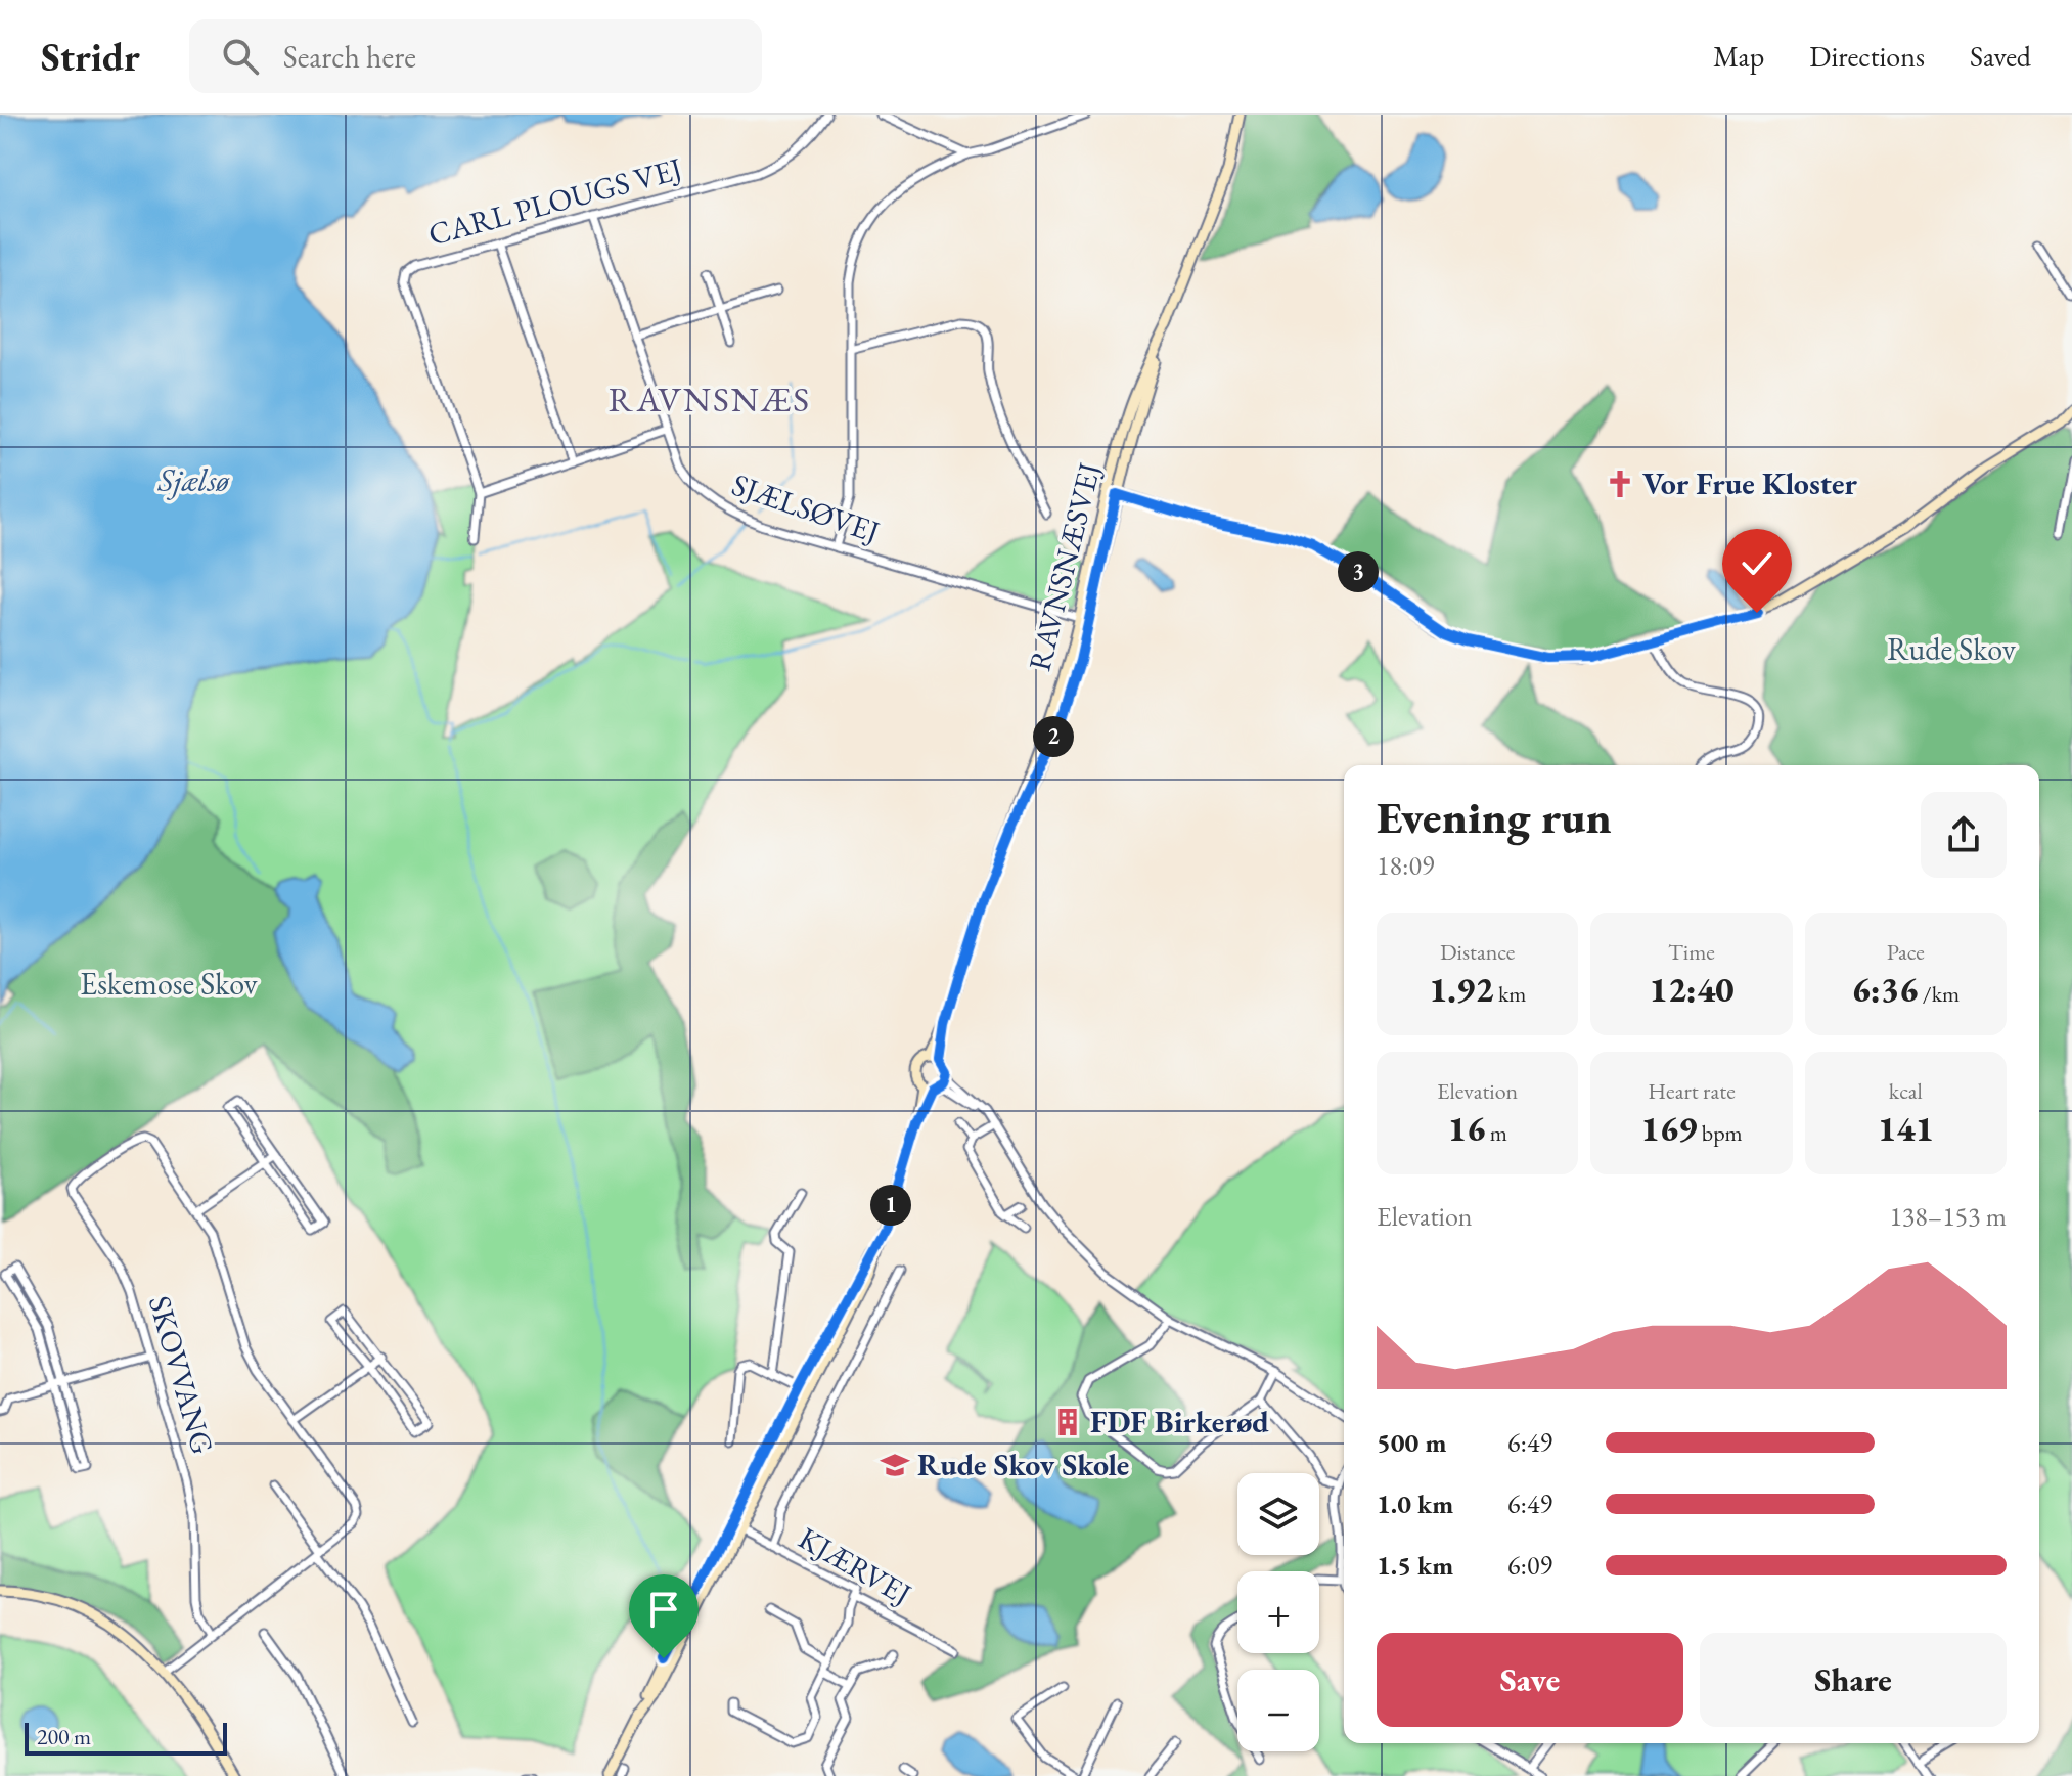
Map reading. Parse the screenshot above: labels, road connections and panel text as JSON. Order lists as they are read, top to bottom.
{
  "streets": {
    "main road": ["RAVNSNÆSVEJ"],
    "street": [
      "CARL PLOUGS VEJ",
      "SJÆLSØVEJ",
      "SKOVVANG",
      "KJÆRVEJ"
    ]
  },
  "crossings": [
    ["CARL PLOUGS VEJ", "SJÆLSØVEJ"],
    ["SJÆLSØVEJ", "RAVNSNÆSVEJ"]
  ],
  "districts": ["RAVNSNÆS"],
  "water": ["Sjælsø"],
  "parks": ["Rude Skov", "Eskemose Skov"],
  "places": {
    "church": ["Vor Frue Kloster"],
    "building": ["FDF Birkerød"],
    "school or university": ["Rude Skov Skole"]
  },
  "scale_bar": "200 m",
  "page": {
    "header": "Stridr",
    "search": "Search here",
    "nav": ["Map", "Directions", "Saved"],
    "pins": ["3", "2", "1"],
    "heading": ["Evening run", "18:09"],
    "stats": [
      ["Distance", "1.92 km"],
      ["Time", "12:40"],
      ["Pace", "6:36 /km"],
      ["Elevation", "16 m"],
      ["Heart rate", "169 bpm"],
      ["kcal", "141"]
    ],
    "chart": ["Elevation", "138–153 m"],
    "list": [
      {
        "name": "500 m",
        "note": "6:49"
      },
      {
        "name": "1.0 km",
        "note": "6:49"
      },
      {
        "name": "1.5 km",
        "note": "6:09"
      }
    ],
    "map_buttons": ["+", "−"],
    "buttons": ["Save", "Share"],
    "scale": "200 m"
  }
}
